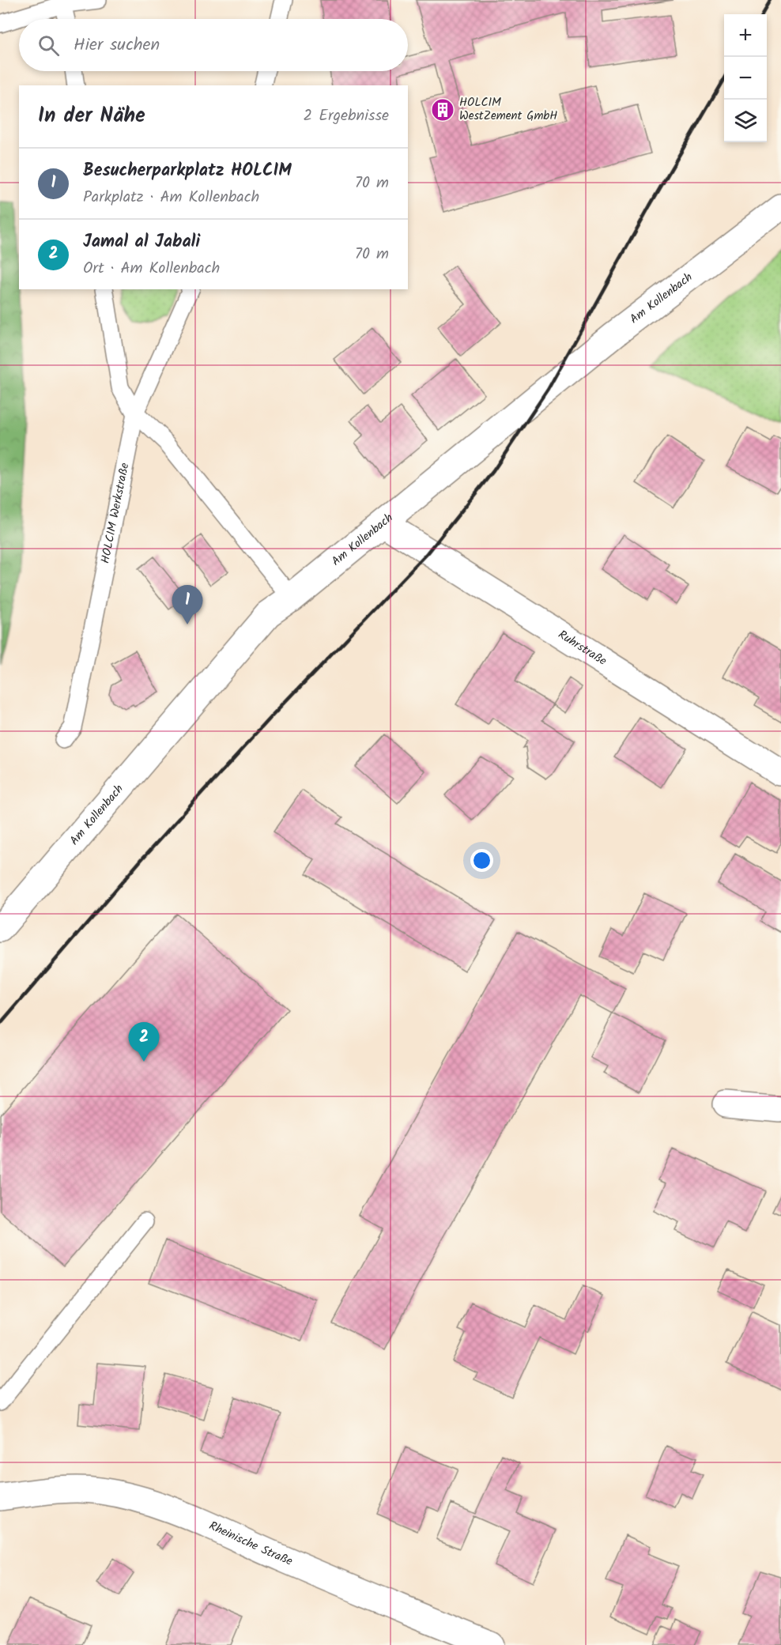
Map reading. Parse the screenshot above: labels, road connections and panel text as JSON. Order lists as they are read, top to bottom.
{
  "streets": {
    "street": ["Am Kollenbach", "Ruhrstraße", "Rheinische Straße"],
    "lane": ["HOLCIM Werkstraße"]
  },
  "crossings": [
    ["Am Kollenbach", "Ruhrstraße"]
  ],
  "places": {
    "building": ["HOLCIM WestZement GmbH"]
  },
  "page": {
    "map_buttons": ["+", "−"],
    "search": "Hier suchen",
    "heading": ["In der Nähe", "2 Ergebnisse"],
    "list": [
      {
        "mark": "1",
        "name": "Besucherparkplatz HOLCIM",
        "note": "Parkplatz · Am Kollenbach",
        "value": "70 m"
      },
      {
        "mark": "2",
        "name": "Jamal al Jabali",
        "note": "Ort · Am Kollenbach",
        "value": "70 m"
      }
    ],
    "pins": ["1", "2"]
  }
}
